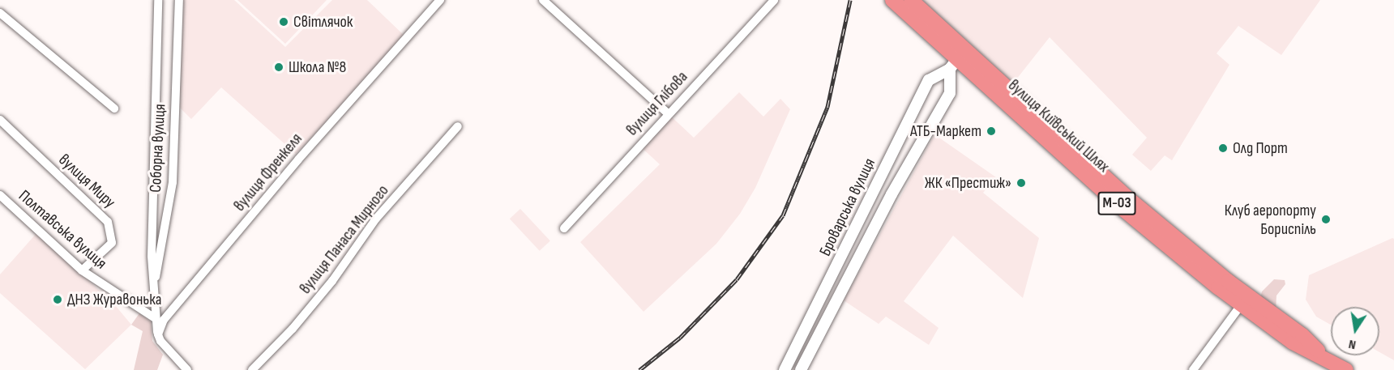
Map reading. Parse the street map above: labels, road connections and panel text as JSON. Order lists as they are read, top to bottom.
{
  "streets": {
    "highway": ["вулиця Київський Шлях", "М-03"],
    "street": [
      "вулиця Глібова",
      "Соборна вулиця",
      "вулиця Френкеля",
      "вулиця Миру",
      "Броварська вулиця",
      "Полтавська вулиця",
      "вулиця Панаса Мирного"
    ]
  },
  "crossings": [
    ["вулиця Київський Шлях", "Броварська вулиця"],
    ["Соборна вулиця", "вулиця Френкеля"],
    ["Соборна вулиця", "Полтавська вулиця"],
    ["вулиця Миру", "Полтавська вулиця"]
  ],
  "places": [
    "Світлячок",
    "Школа №8",
    "АТБ-Маркет",
    "Олд Порт",
    "ЖК «Престиж»",
    "Клуб аеропорту Бориспіль",
    "ДНЗ Журавонька"
  ],
  "north": "bottom"
}
